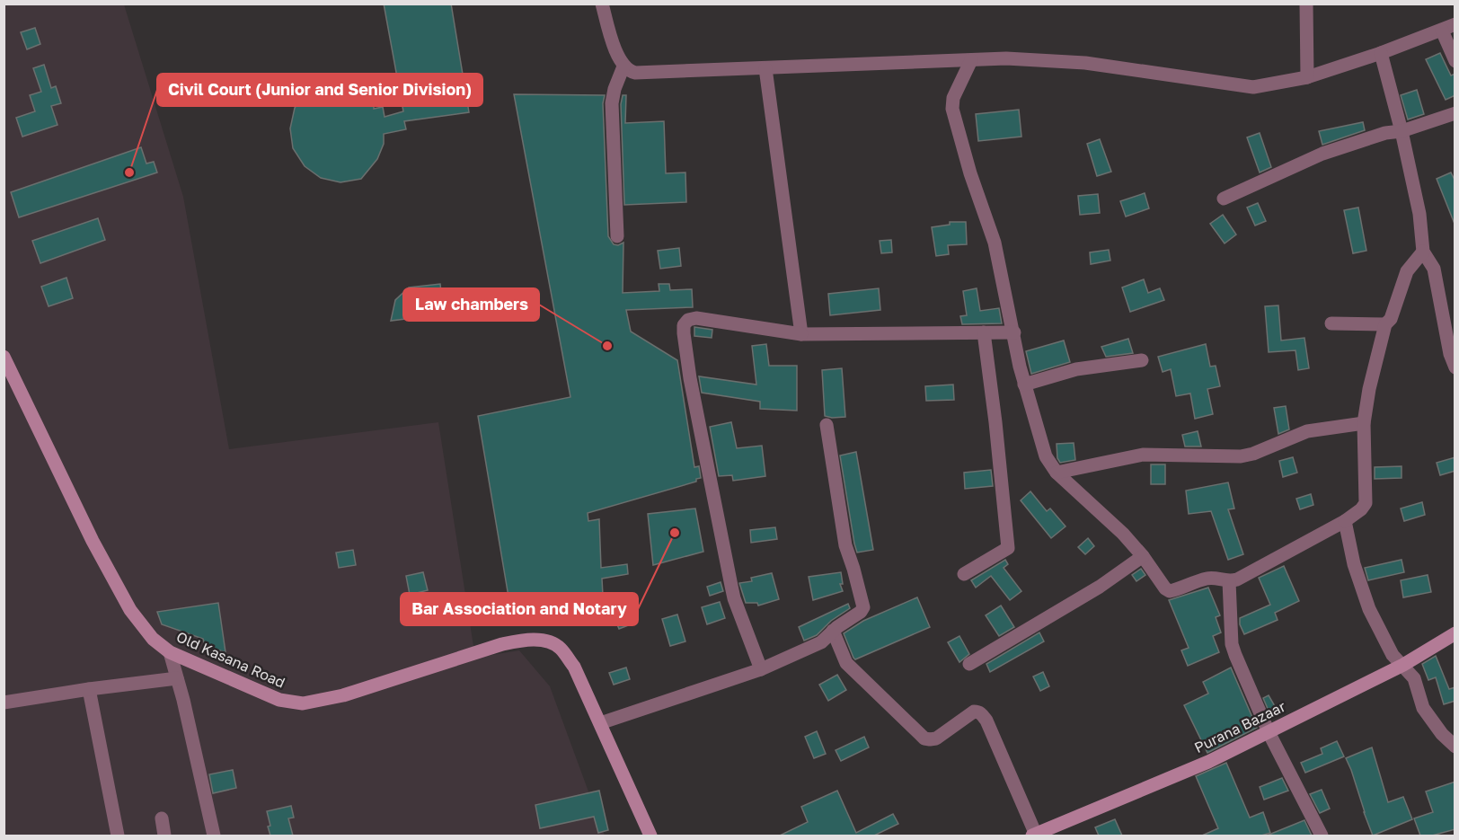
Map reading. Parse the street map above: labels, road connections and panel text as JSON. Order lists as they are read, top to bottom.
{
  "streets": {
    "street": ["Old Kasana Road", "Purana Bazaar"]
  },
  "places": ["Civil Court (Junior and Senior Division)", "Law chambers", "Bar Association and Notary"]
}
